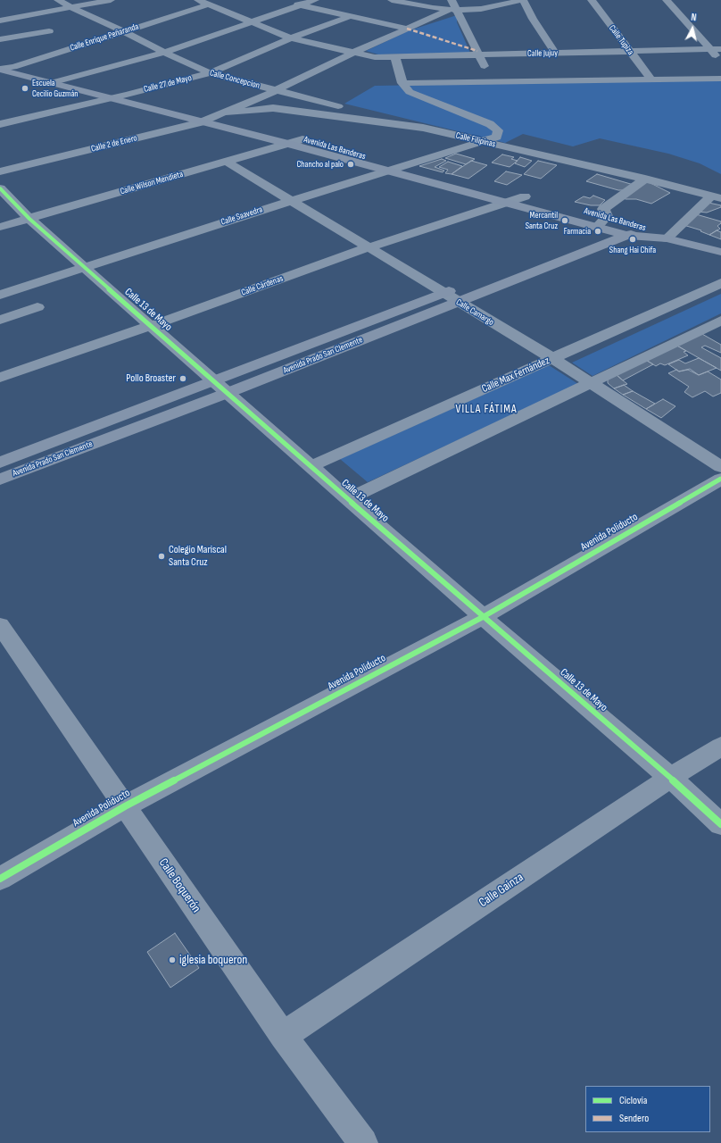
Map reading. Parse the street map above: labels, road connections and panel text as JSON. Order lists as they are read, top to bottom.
{
  "streets": {
    "main road": ["Avenida Las Banderas", "Avenida Prado San Clemente"],
    "street": [
      "Calle Enrique Peñaranda",
      "Calle Tupiza",
      "Calle Jujuy",
      "Calle Concepcion",
      "Calle 27 de Mayo",
      "Calle Filipinas",
      "Calle 2 de Enero",
      "Calle Wilson Mendieta",
      "Calle Saavedra",
      "Calle Cárdenas",
      "Calle 13 de Mayo",
      "Calle Camargo",
      "Calle Max Fernández",
      "Avenida Poliducto",
      "Calle Boquerón",
      "Calle Gainza"
    ]
  },
  "crossings": [
    ["Calle Enrique Peñaranda", "Calle Jujuy"],
    ["Calle Enrique Peñaranda", "Calle Concepcion"],
    ["Calle Enrique Peñaranda", "Avenida Las Banderas"],
    ["Calle Tupiza", "Calle Jujuy"],
    ["Calle Jujuy", "Calle 27 de Mayo"],
    ["Calle Concepcion", "Calle 27 de Mayo"],
    ["Calle Concepcion", "Calle Filipinas"],
    ["Calle 27 de Mayo", "Avenida Las Banderas"],
    ["Calle Filipinas", "Calle 2 de Enero"],
    ["Calle Filipinas", "Calle Saavedra"],
    ["Calle 2 de Enero", "Avenida Las Banderas"],
    ["Avenida Las Banderas", "Calle Wilson Mendieta"],
    ["Avenida Las Banderas", "Calle Saavedra"],
    ["Avenida Las Banderas", "Calle Cárdenas"],
    ["Avenida Las Banderas", "Avenida Prado San Clemente"],
    ["Calle Wilson Mendieta", "Calle 13 de Mayo"],
    ["Calle Wilson Mendieta", "Calle Camargo"],
    ["Calle Saavedra", "Calle 13 de Mayo"],
    ["Calle Saavedra", "Calle Camargo"],
    ["Calle Cárdenas", "Calle 13 de Mayo"],
    ["Calle Cárdenas", "Calle Camargo"],
    ["Calle 13 de Mayo", "Avenida Prado San Clemente"],
    ["Calle 13 de Mayo", "Calle Max Fernández"],
    ["Calle 13 de Mayo", "Avenida Poliducto"],
    ["Calle 13 de Mayo", "Calle Gainza"],
    ["Calle Camargo", "Avenida Prado San Clemente"],
    ["Calle Camargo", "Calle Max Fernández"],
    ["Avenida Poliducto", "Calle Boquerón"],
    ["Calle Boquerón", "Calle Gainza"]
  ],
  "districts": ["VILLA FÁTIMA"],
  "places": [
    "Escuela Cecilio Guzmán",
    "Chancho al palo",
    "Mercantil Santa Cruz",
    "Farmacia",
    "Shang Hai Chifa",
    "Pollo Broaster",
    "Colegio Mariscal Santa Cruz",
    "iglesia boqueron"
  ],
  "legend": ["Ciclovía", "Sendero"],
  "north": "top"
}
